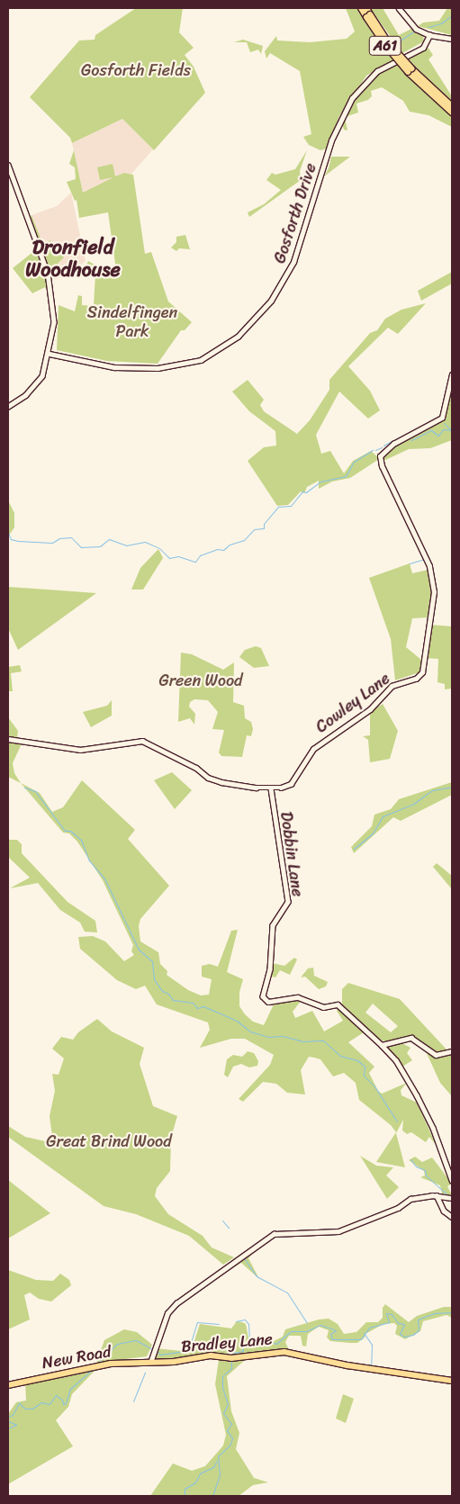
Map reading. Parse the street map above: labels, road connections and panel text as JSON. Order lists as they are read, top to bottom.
{
  "streets": {
    "highway": ["A61"],
    "main road": ["Bradley Lane", "New Road"],
    "street": ["Gosforth Drive", "Cowley Lane", "Dobbin Lane"]
  },
  "crossings": [
    ["Cowley Lane", "Dobbin Lane"],
    ["Bradley Lane", "New Road"]
  ],
  "districts": ["Dronfield Woodhouse"],
  "parks": [
    "Gosforth Fields",
    "Sindelfingen Park",
    "Green Wood",
    "Great Brind Wood"
  ]
}
